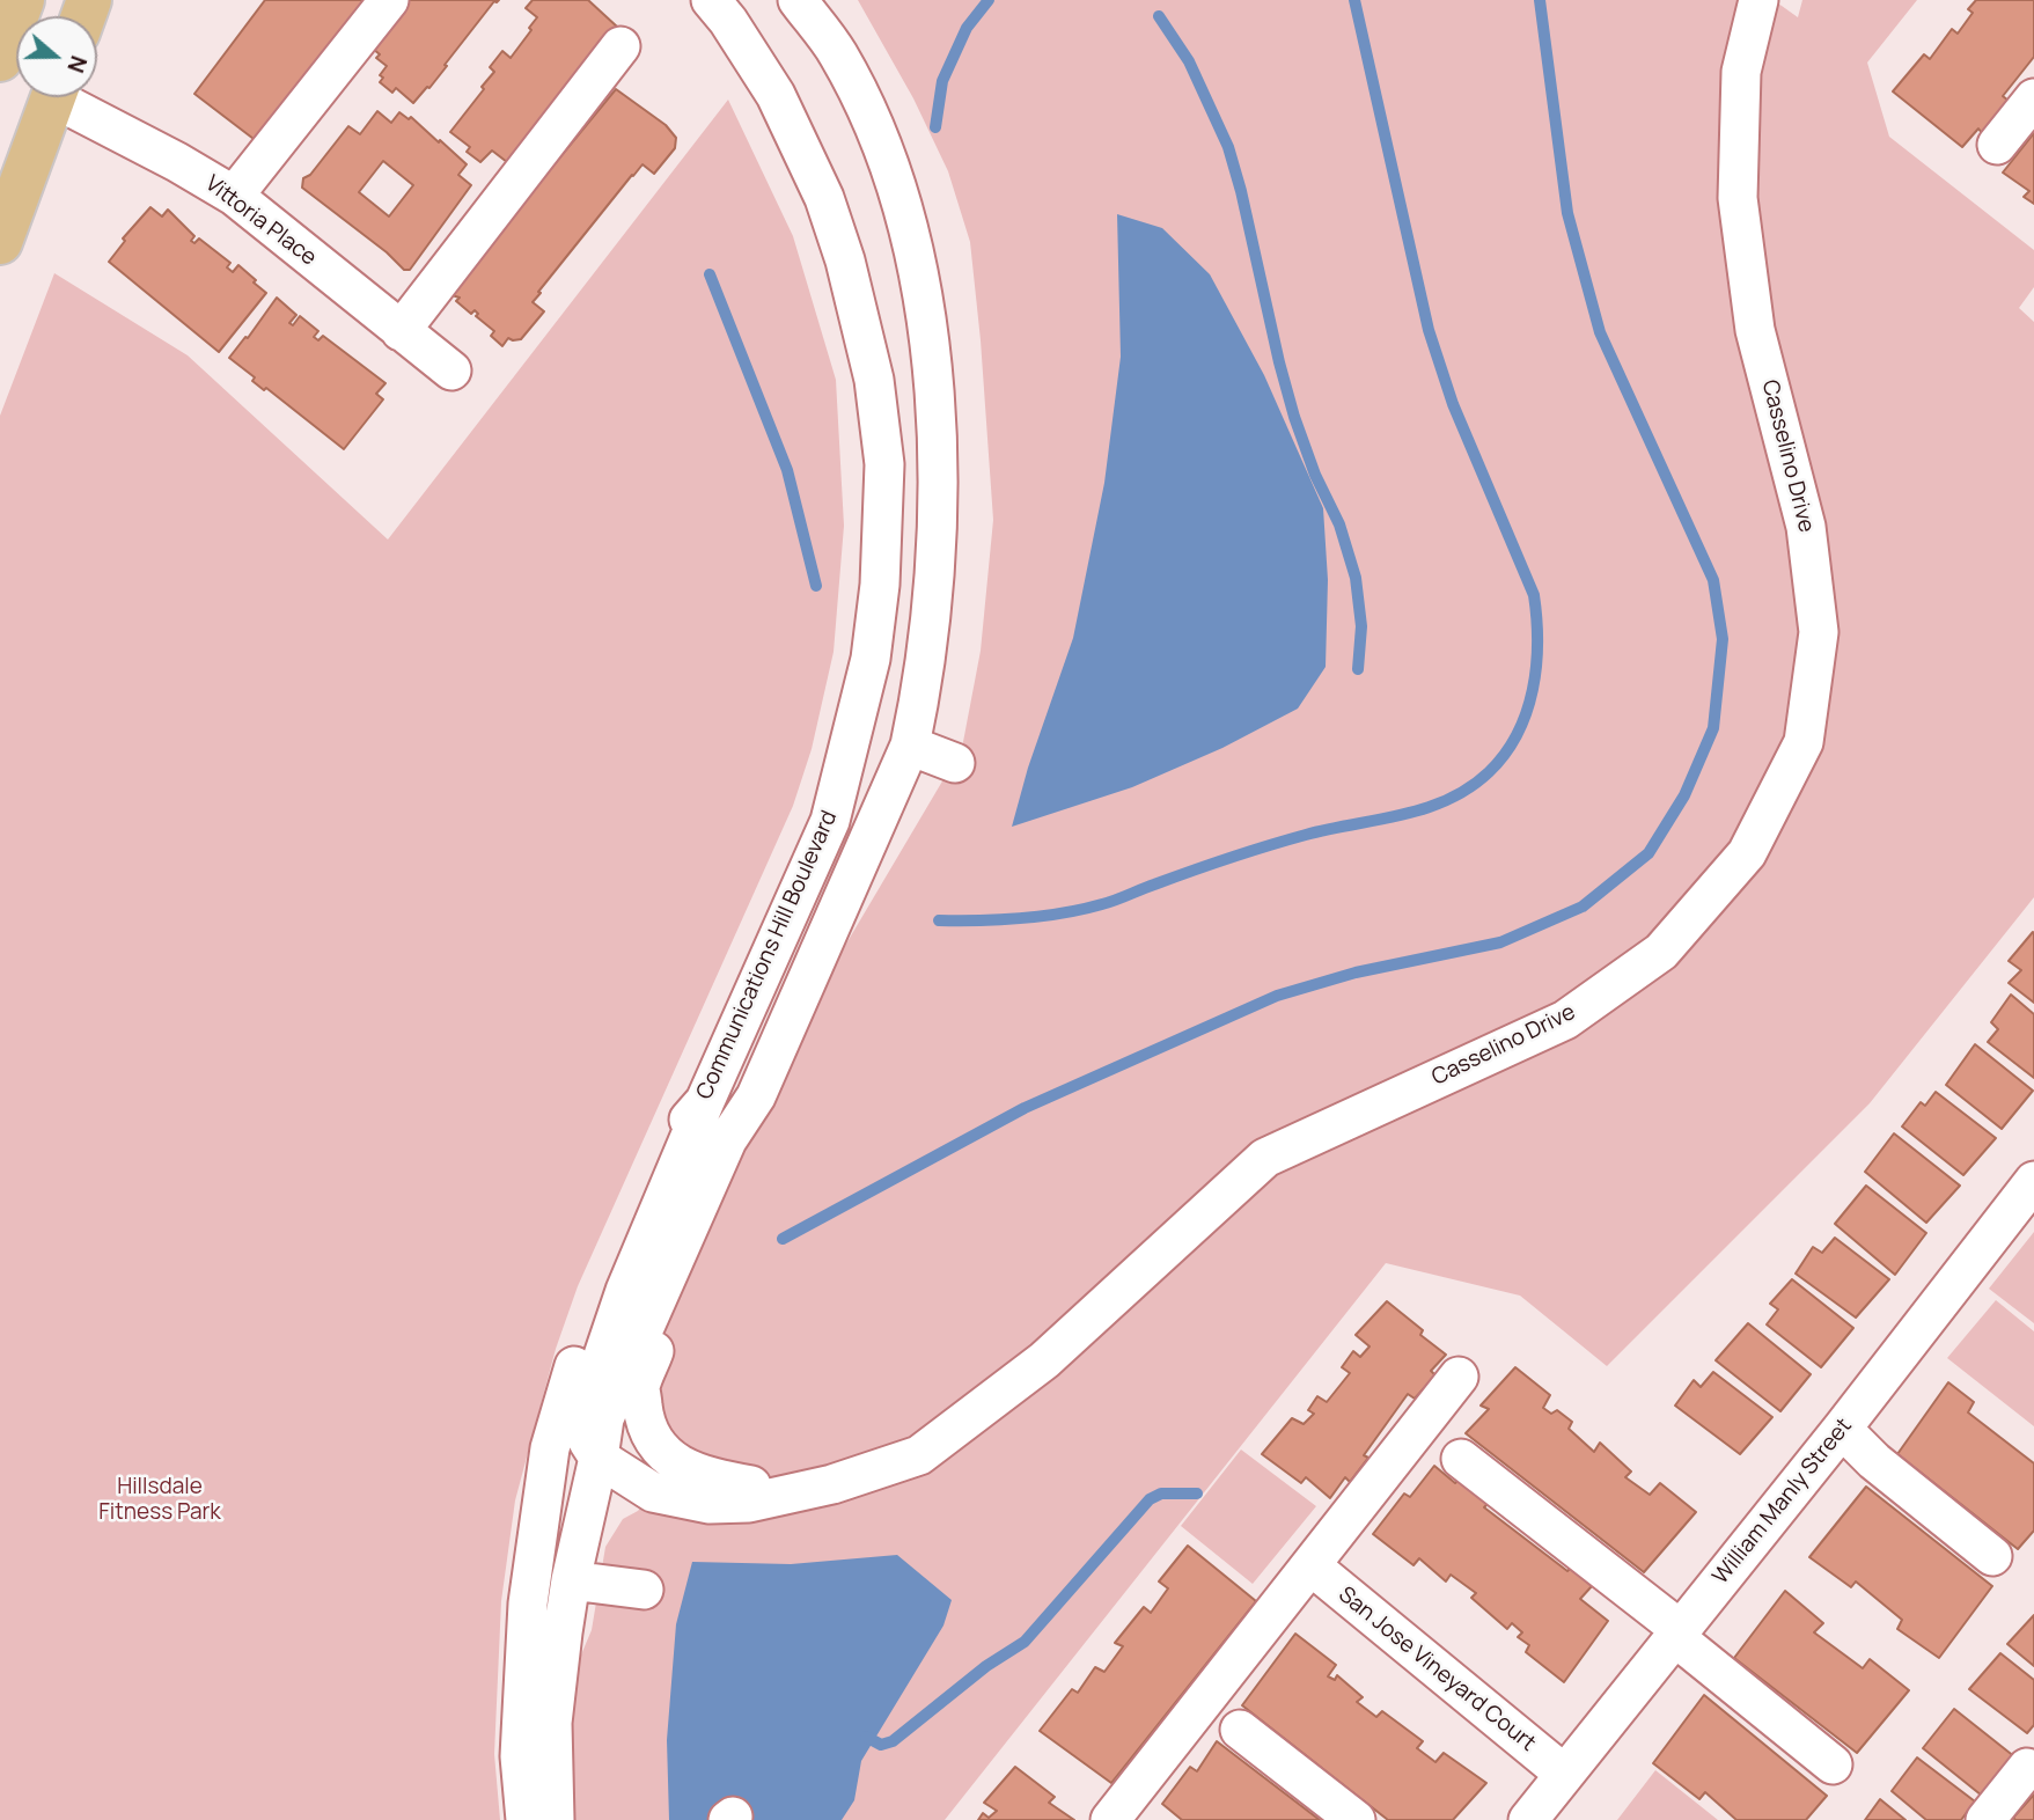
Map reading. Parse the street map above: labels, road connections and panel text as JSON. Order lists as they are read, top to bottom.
{
  "streets": {
    "street": [
      "Vittoria Place",
      "Casselino Drive",
      "Communications Hill Boulevard",
      "William Manly Street",
      "San Jose Vineyard Court"
    ]
  },
  "crossings": [
    ["Casselino Drive", "Communications Hill Boulevard"],
    ["William Manly Street", "San Jose Vineyard Court"]
  ],
  "parks": ["Hillsdale Fitness Park"],
  "north": "right"
}
